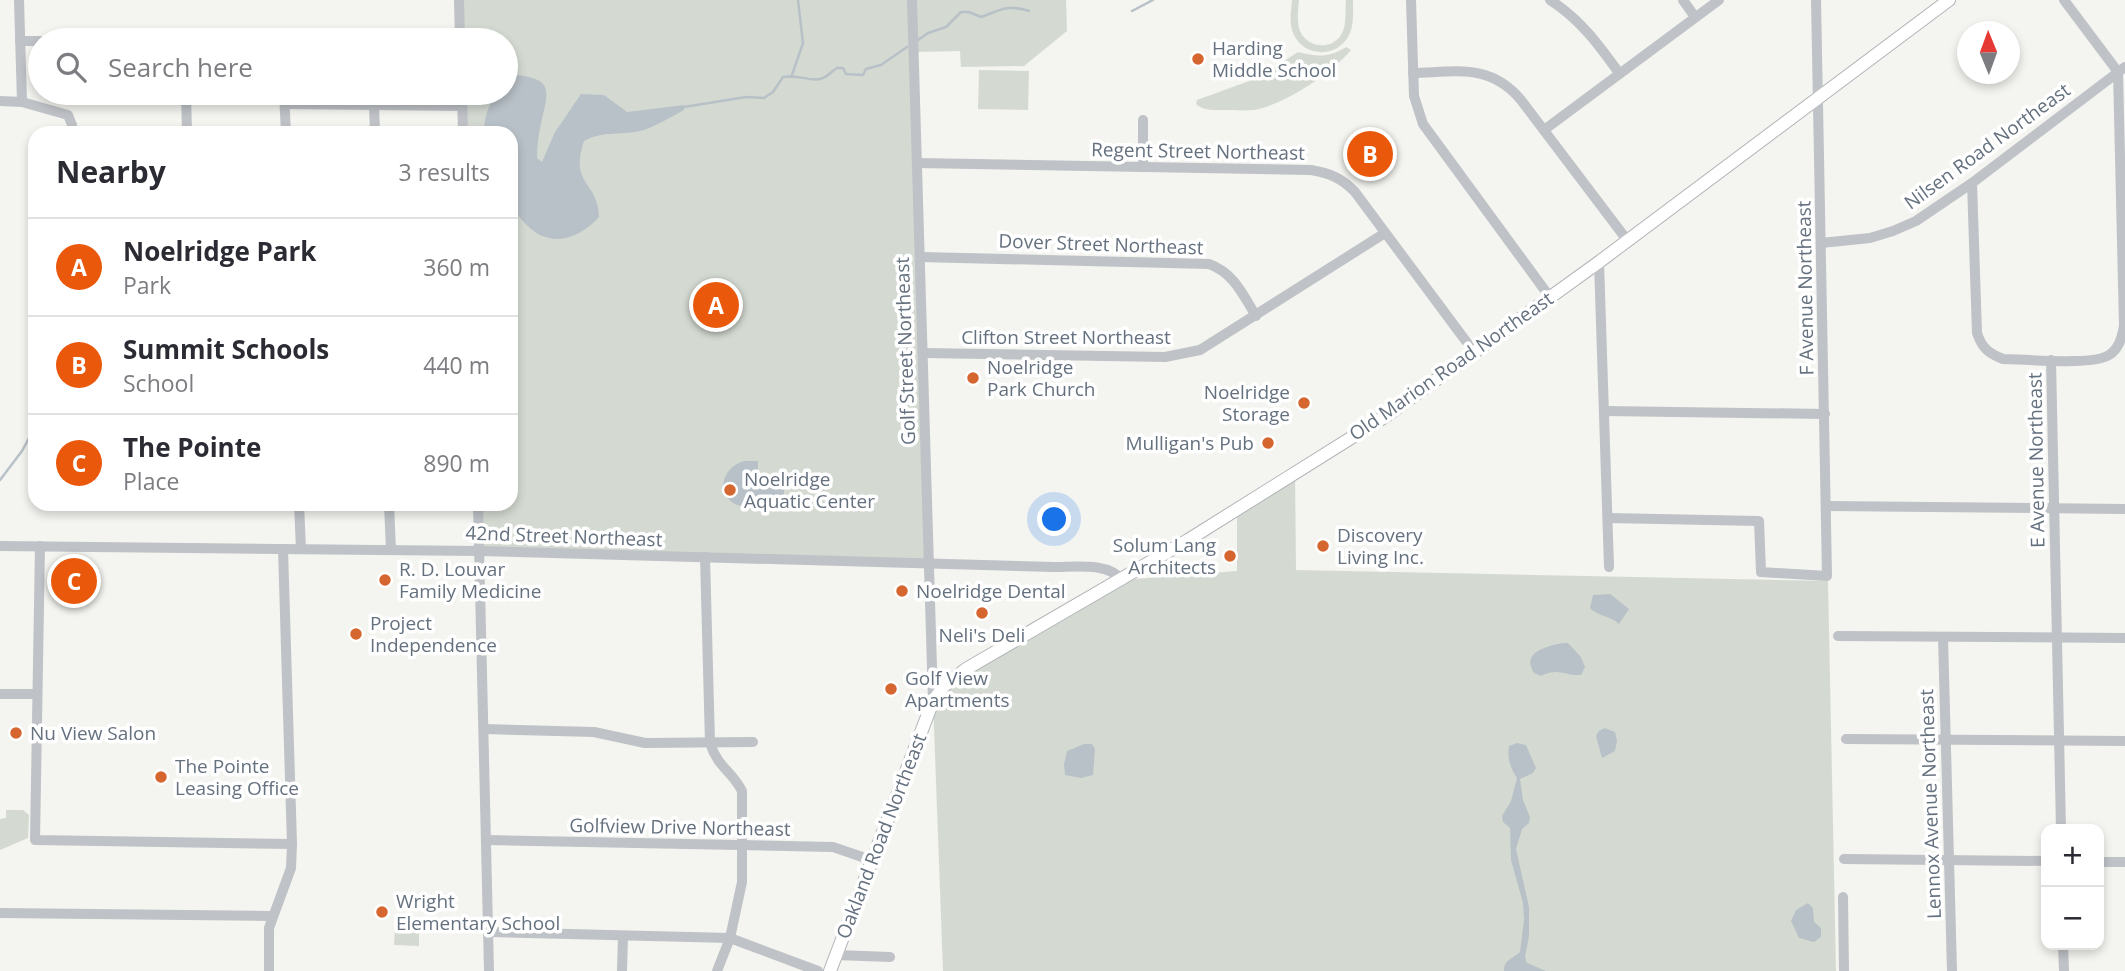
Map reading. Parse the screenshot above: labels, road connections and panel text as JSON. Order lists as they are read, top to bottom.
{
  "streets": {
    "main road": ["Old Marion Road Northeast", "Oakland Road Northeast"],
    "street": [
      "Nilsen Road Northeast",
      "Regent Street Northeast",
      "Dover Street Northeast",
      "F Avenue Northeast",
      "Clifton Street Northeast",
      "Golf Street Northeast",
      "E Avenue Northeast",
      "42nd Street Northeast",
      "Lennox Avenue Northeast",
      "Golfview Drive Northeast"
    ]
  },
  "crossings": [
    ["Nilsen Road Northeast", "F Avenue Northeast"],
    ["Nilsen Road Northeast", "E Avenue Northeast"],
    ["Regent Street Northeast", "Clifton Street Northeast"],
    ["Regent Street Northeast", "Golf Street Northeast"],
    ["Regent Street Northeast", "Old Marion Road Northeast"],
    ["Dover Street Northeast", "Clifton Street Northeast"],
    ["Dover Street Northeast", "Golf Street Northeast"],
    ["F Avenue Northeast", "Old Marion Road Northeast"],
    ["Clifton Street Northeast", "Golf Street Northeast"],
    ["Golf Street Northeast", "Old Marion Road Northeast"],
    ["Golf Street Northeast", "42nd Street Northeast"],
    ["Golf Street Northeast", "Oakland Road Northeast"],
    ["Old Marion Road Northeast", "42nd Street Northeast"],
    ["Old Marion Road Northeast", "Oakland Road Northeast"],
    ["Golfview Drive Northeast", "Oakland Road Northeast"]
  ],
  "places": [
    "Harding Middle School",
    "Noelridge Park Church",
    "Noelridge Storage",
    "Mulligan's Pub",
    "Noelridge Aquatic Center",
    "Discovery Living Inc.",
    "Solum Lang Architects",
    "R. D. Louvar Family Medicine",
    "Noelridge Dental",
    "Neli's Deli",
    "Project Independence",
    "Golf View Apartments",
    "Nu View Salon",
    "The Pointe Leasing Office",
    "Wright Elementary School"
  ],
  "north": "top",
  "page": {
    "search": "Search here",
    "heading": ["Nearby", "3 results"],
    "pins": ["B", "A", "C"],
    "list": [
      {
        "mark": "A",
        "name": "Noelridge Park",
        "note": "Park",
        "value": "360 m"
      },
      {
        "mark": "B",
        "name": "Summit Schools",
        "note": "School",
        "value": "440 m"
      },
      {
        "mark": "C",
        "name": "The Pointe",
        "note": "Place",
        "value": "890 m"
      }
    ],
    "map_buttons": ["+", "−"]
  }
}
